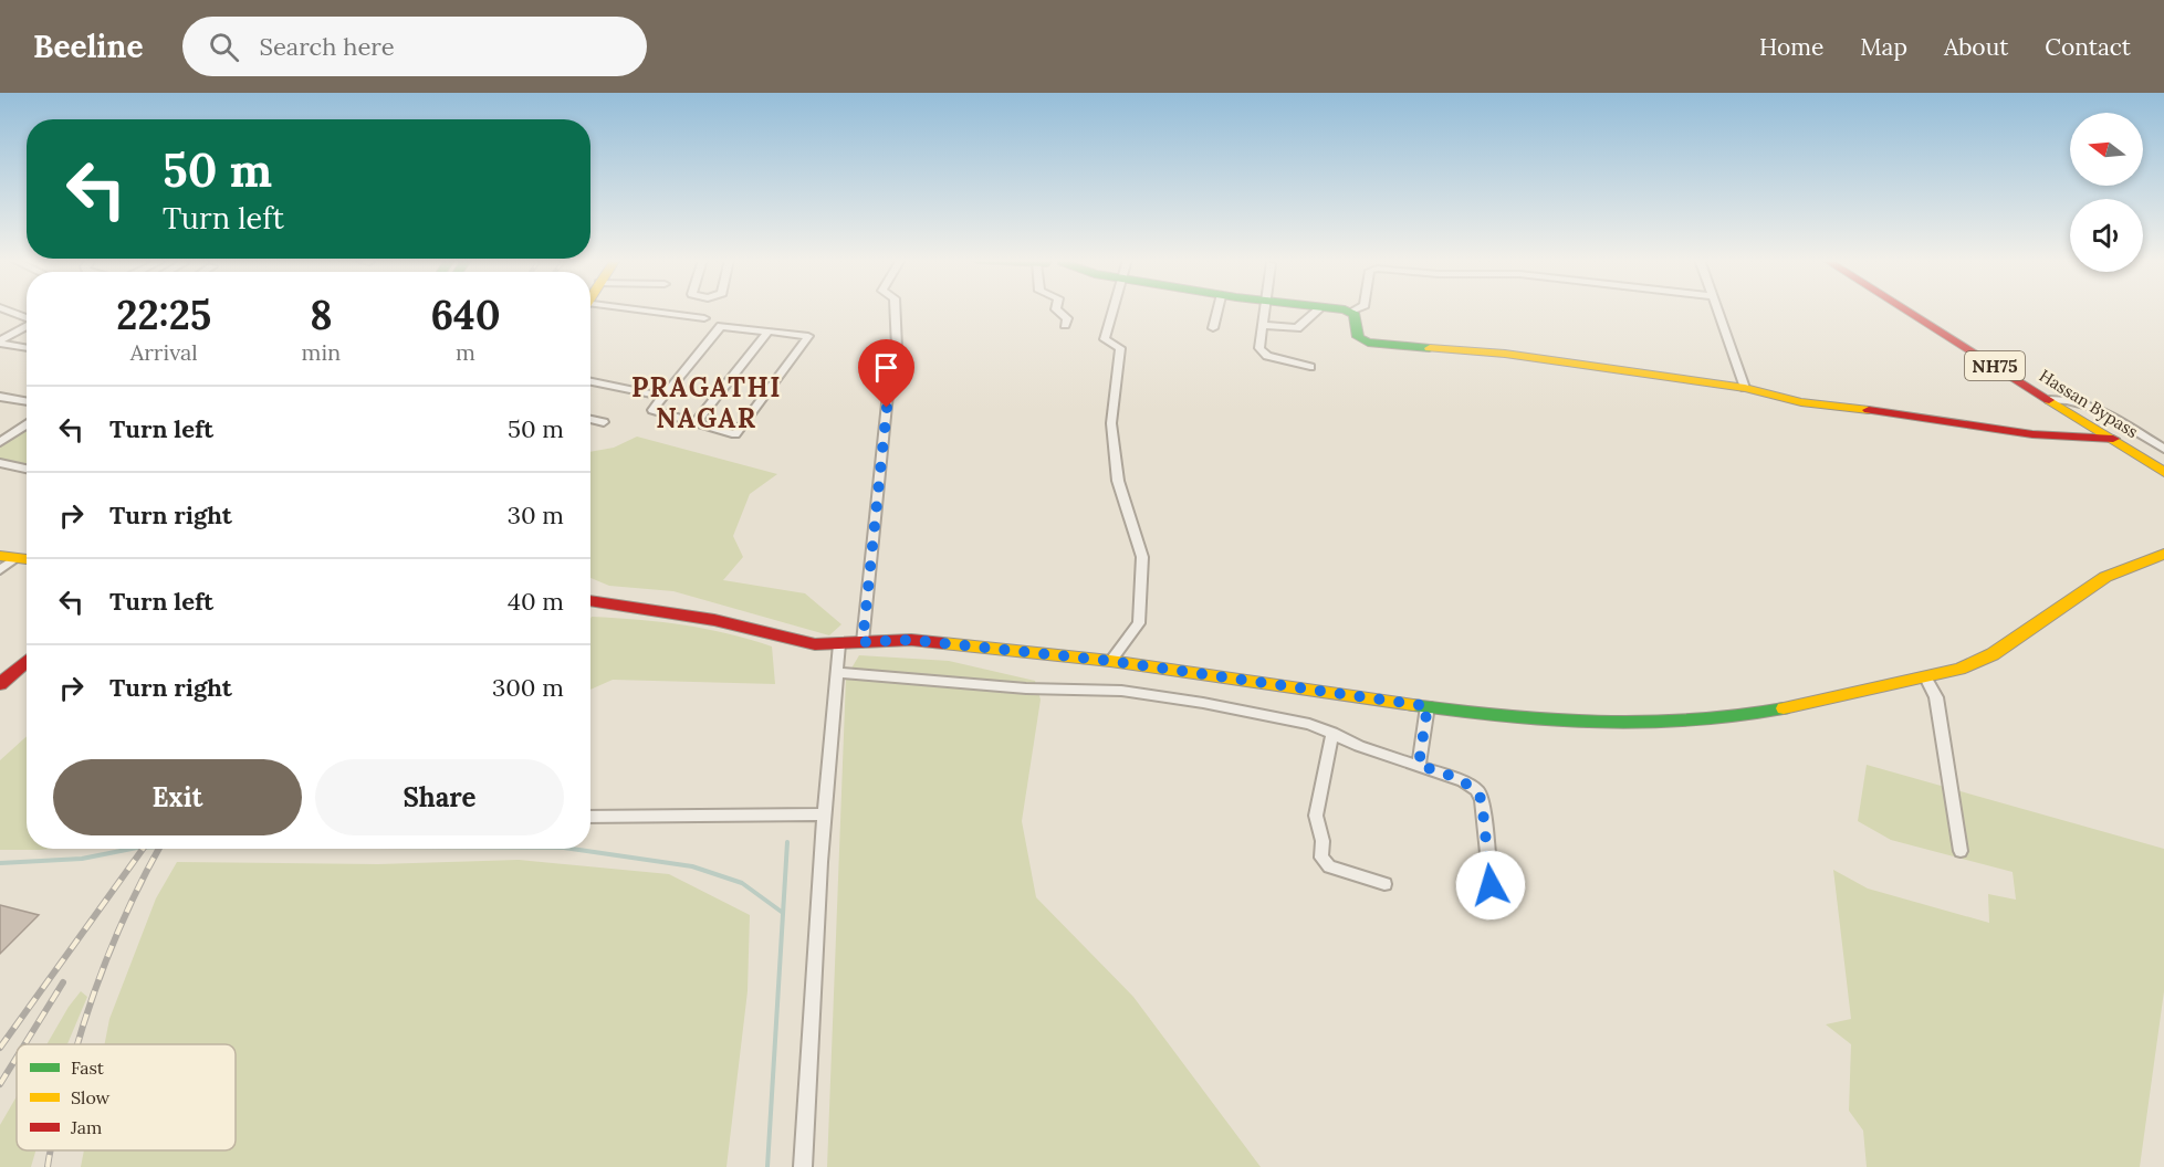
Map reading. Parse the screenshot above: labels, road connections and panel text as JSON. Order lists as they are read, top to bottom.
{
  "streets": {
    "main road": ["NH75", "Hassan Bypass"]
  },
  "districts": ["PRAGATHI NAGAR"],
  "legend": ["Fast", "Slow", "Jam"],
  "north": "left",
  "page": {
    "header": "Beeline",
    "search": "Search here",
    "nav": [
      "Home",
      "Map",
      "About",
      "Contact"
    ],
    "turn": ["50 m", "Turn left"],
    "eta": [
      "22:25",
      "Arrival",
      "8",
      "min",
      "640",
      "m"
    ],
    "list": [
      {
        "name": "Turn left",
        "value": "50 m"
      },
      {
        "name": "Turn right",
        "value": "30 m"
      },
      {
        "name": "Turn left",
        "value": "40 m"
      },
      {
        "name": "Turn right",
        "value": "300 m"
      }
    ],
    "buttons": ["Exit", "Share"]
  }
}
